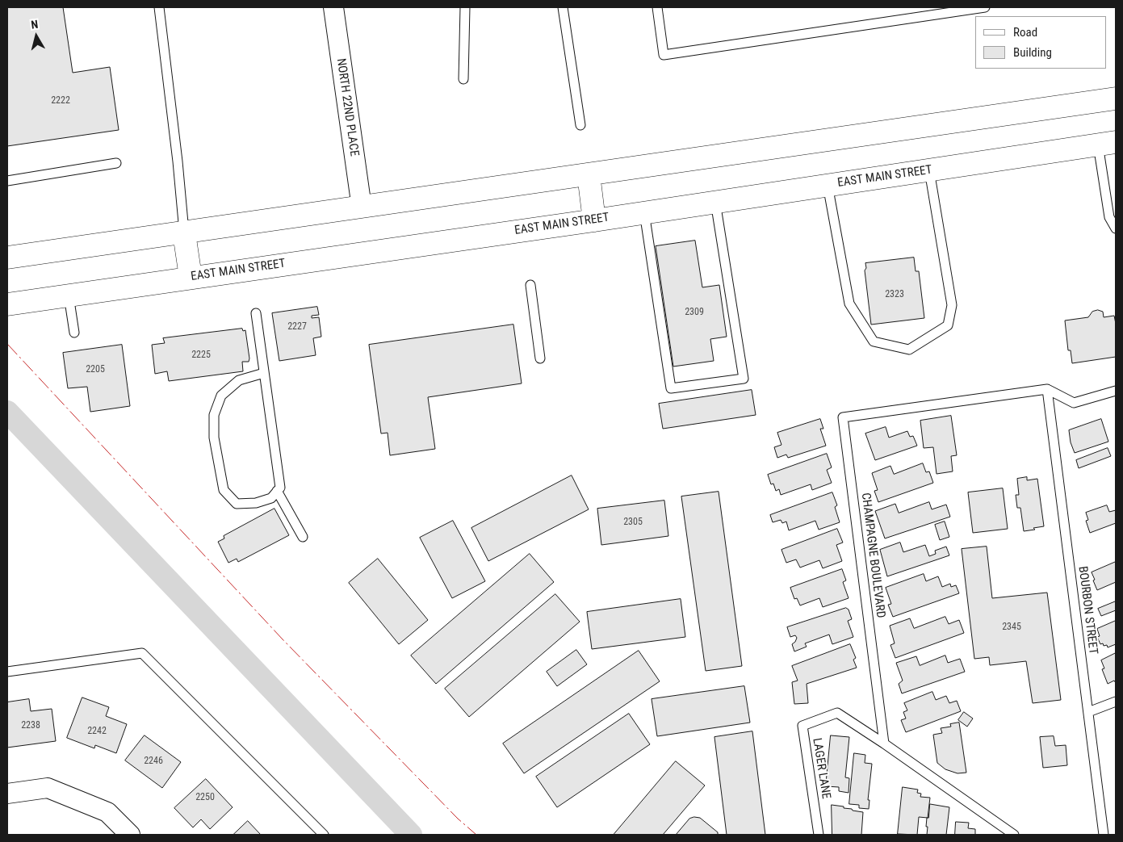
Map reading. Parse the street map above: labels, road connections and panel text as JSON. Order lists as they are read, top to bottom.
{
  "streets": {
    "main road": ["EAST MAIN STREET"],
    "street": ["NORTH 22ND PLACE"],
    "lane": ["CHAMPAGNE BOULEVARD", "BOURBON STREET", "LAGER LANE"]
  },
  "crossings": [
    ["CHAMPAGNE BOULEVARD", "BOURBON STREET"],
    ["CHAMPAGNE BOULEVARD", "LAGER LANE"]
  ],
  "house_numbers": [
    "2222",
    "2323",
    "2309",
    "2227",
    "2225",
    "2205",
    "2305",
    "2345",
    "2238",
    "2242",
    "2246",
    "2250"
  ],
  "legend": ["Road", "Building"],
  "north": "top"
}
